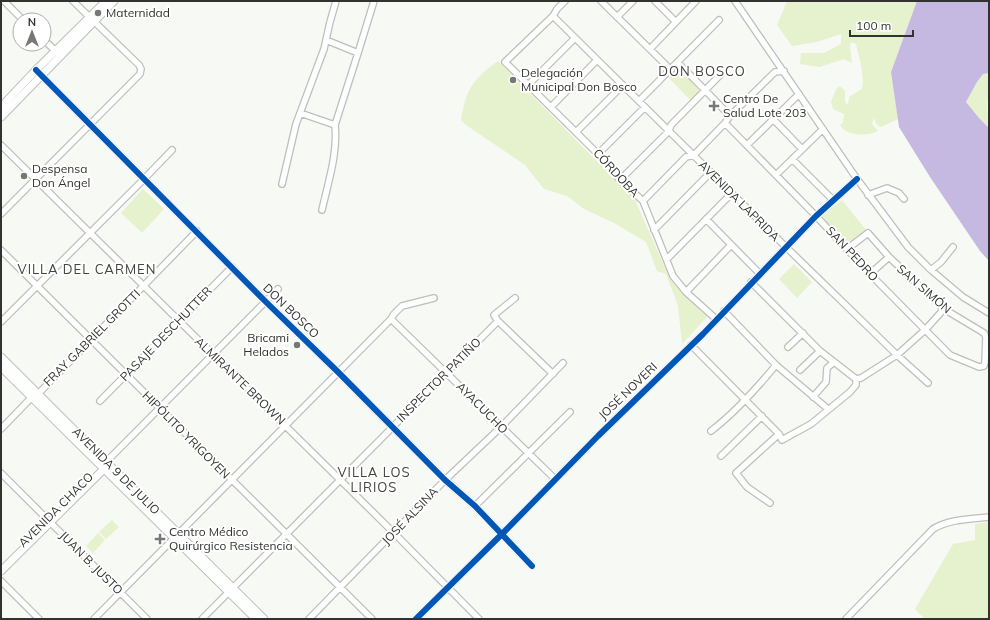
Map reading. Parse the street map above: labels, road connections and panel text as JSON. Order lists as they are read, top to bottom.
{
  "streets": {
    "main road": ["AVENIDA 9 DE JULIO", "AVENIDA CHACO"],
    "street": [
      "CÓRDOBA",
      "AVENIDA LAPRIDA",
      "SAN PEDRO",
      "SAN SIMÓN",
      "DON BOSCO",
      "PASAJE DESCHUTTER",
      "FRAY GABRIEL GROTTI",
      "INSPECTOR PATIÑO",
      "ALMIRANTE BROWN",
      "JOSÉ NOVERI",
      "AYACUCHO",
      "HIPÓLITO YRIGOYEN",
      "JOSÉ ALSINA",
      "JUAN B. JUSTO"
    ]
  },
  "crossings": [
    ["CÓRDOBA", "AVENIDA LAPRIDA"],
    ["CÓRDOBA", "JOSÉ NOVERI"],
    ["AVENIDA LAPRIDA", "JOSÉ NOVERI"],
    ["SAN PEDRO", "SAN SIMÓN"],
    ["SAN PEDRO", "JOSÉ NOVERI"],
    ["DON BOSCO", "PASAJE DESCHUTTER"],
    ["DON BOSCO", "FRAY GABRIEL GROTTI"],
    ["DON BOSCO", "INSPECTOR PATIÑO"],
    ["DON BOSCO", "JOSÉ NOVERI"],
    ["DON BOSCO", "JOSÉ ALSINA"],
    ["PASAJE DESCHUTTER", "ALMIRANTE BROWN"],
    ["PASAJE DESCHUTTER", "HIPÓLITO YRIGOYEN"],
    ["FRAY GABRIEL GROTTI", "ALMIRANTE BROWN"],
    ["FRAY GABRIEL GROTTI", "HIPÓLITO YRIGOYEN"],
    ["FRAY GABRIEL GROTTI", "AVENIDA 9 DE JULIO"],
    ["INSPECTOR PATIÑO", "ALMIRANTE BROWN"],
    ["INSPECTOR PATIÑO", "AYACUCHO"],
    ["INSPECTOR PATIÑO", "HIPÓLITO YRIGOYEN"],
    ["INSPECTOR PATIÑO", "AVENIDA 9 DE JULIO"],
    ["ALMIRANTE BROWN", "JOSÉ NOVERI"],
    ["ALMIRANTE BROWN", "JOSÉ ALSINA"],
    ["JOSÉ NOVERI", "AYACUCHO"],
    ["AYACUCHO", "JOSÉ ALSINA"],
    ["HIPÓLITO YRIGOYEN", "JOSÉ ALSINA"],
    ["AVENIDA 9 DE JULIO", "AVENIDA CHACO"],
    ["AVENIDA CHACO", "JUAN B. JUSTO"]
  ],
  "districts": ["DON BOSCO", "VILLA DEL CARMEN", "VILLA LOS LIRIOS"],
  "places": {
    "other": [
      "Maternidad",
      "Delegación Municipal Don Bosco",
      "Despensa Don Ángel",
      "Bricami Helados"
    ],
    "health": ["Centro De Salud Lote 203", "Centro Médico Quirúrgico Resistencia"]
  },
  "scale_bar": "100 m",
  "north": "top"
}
